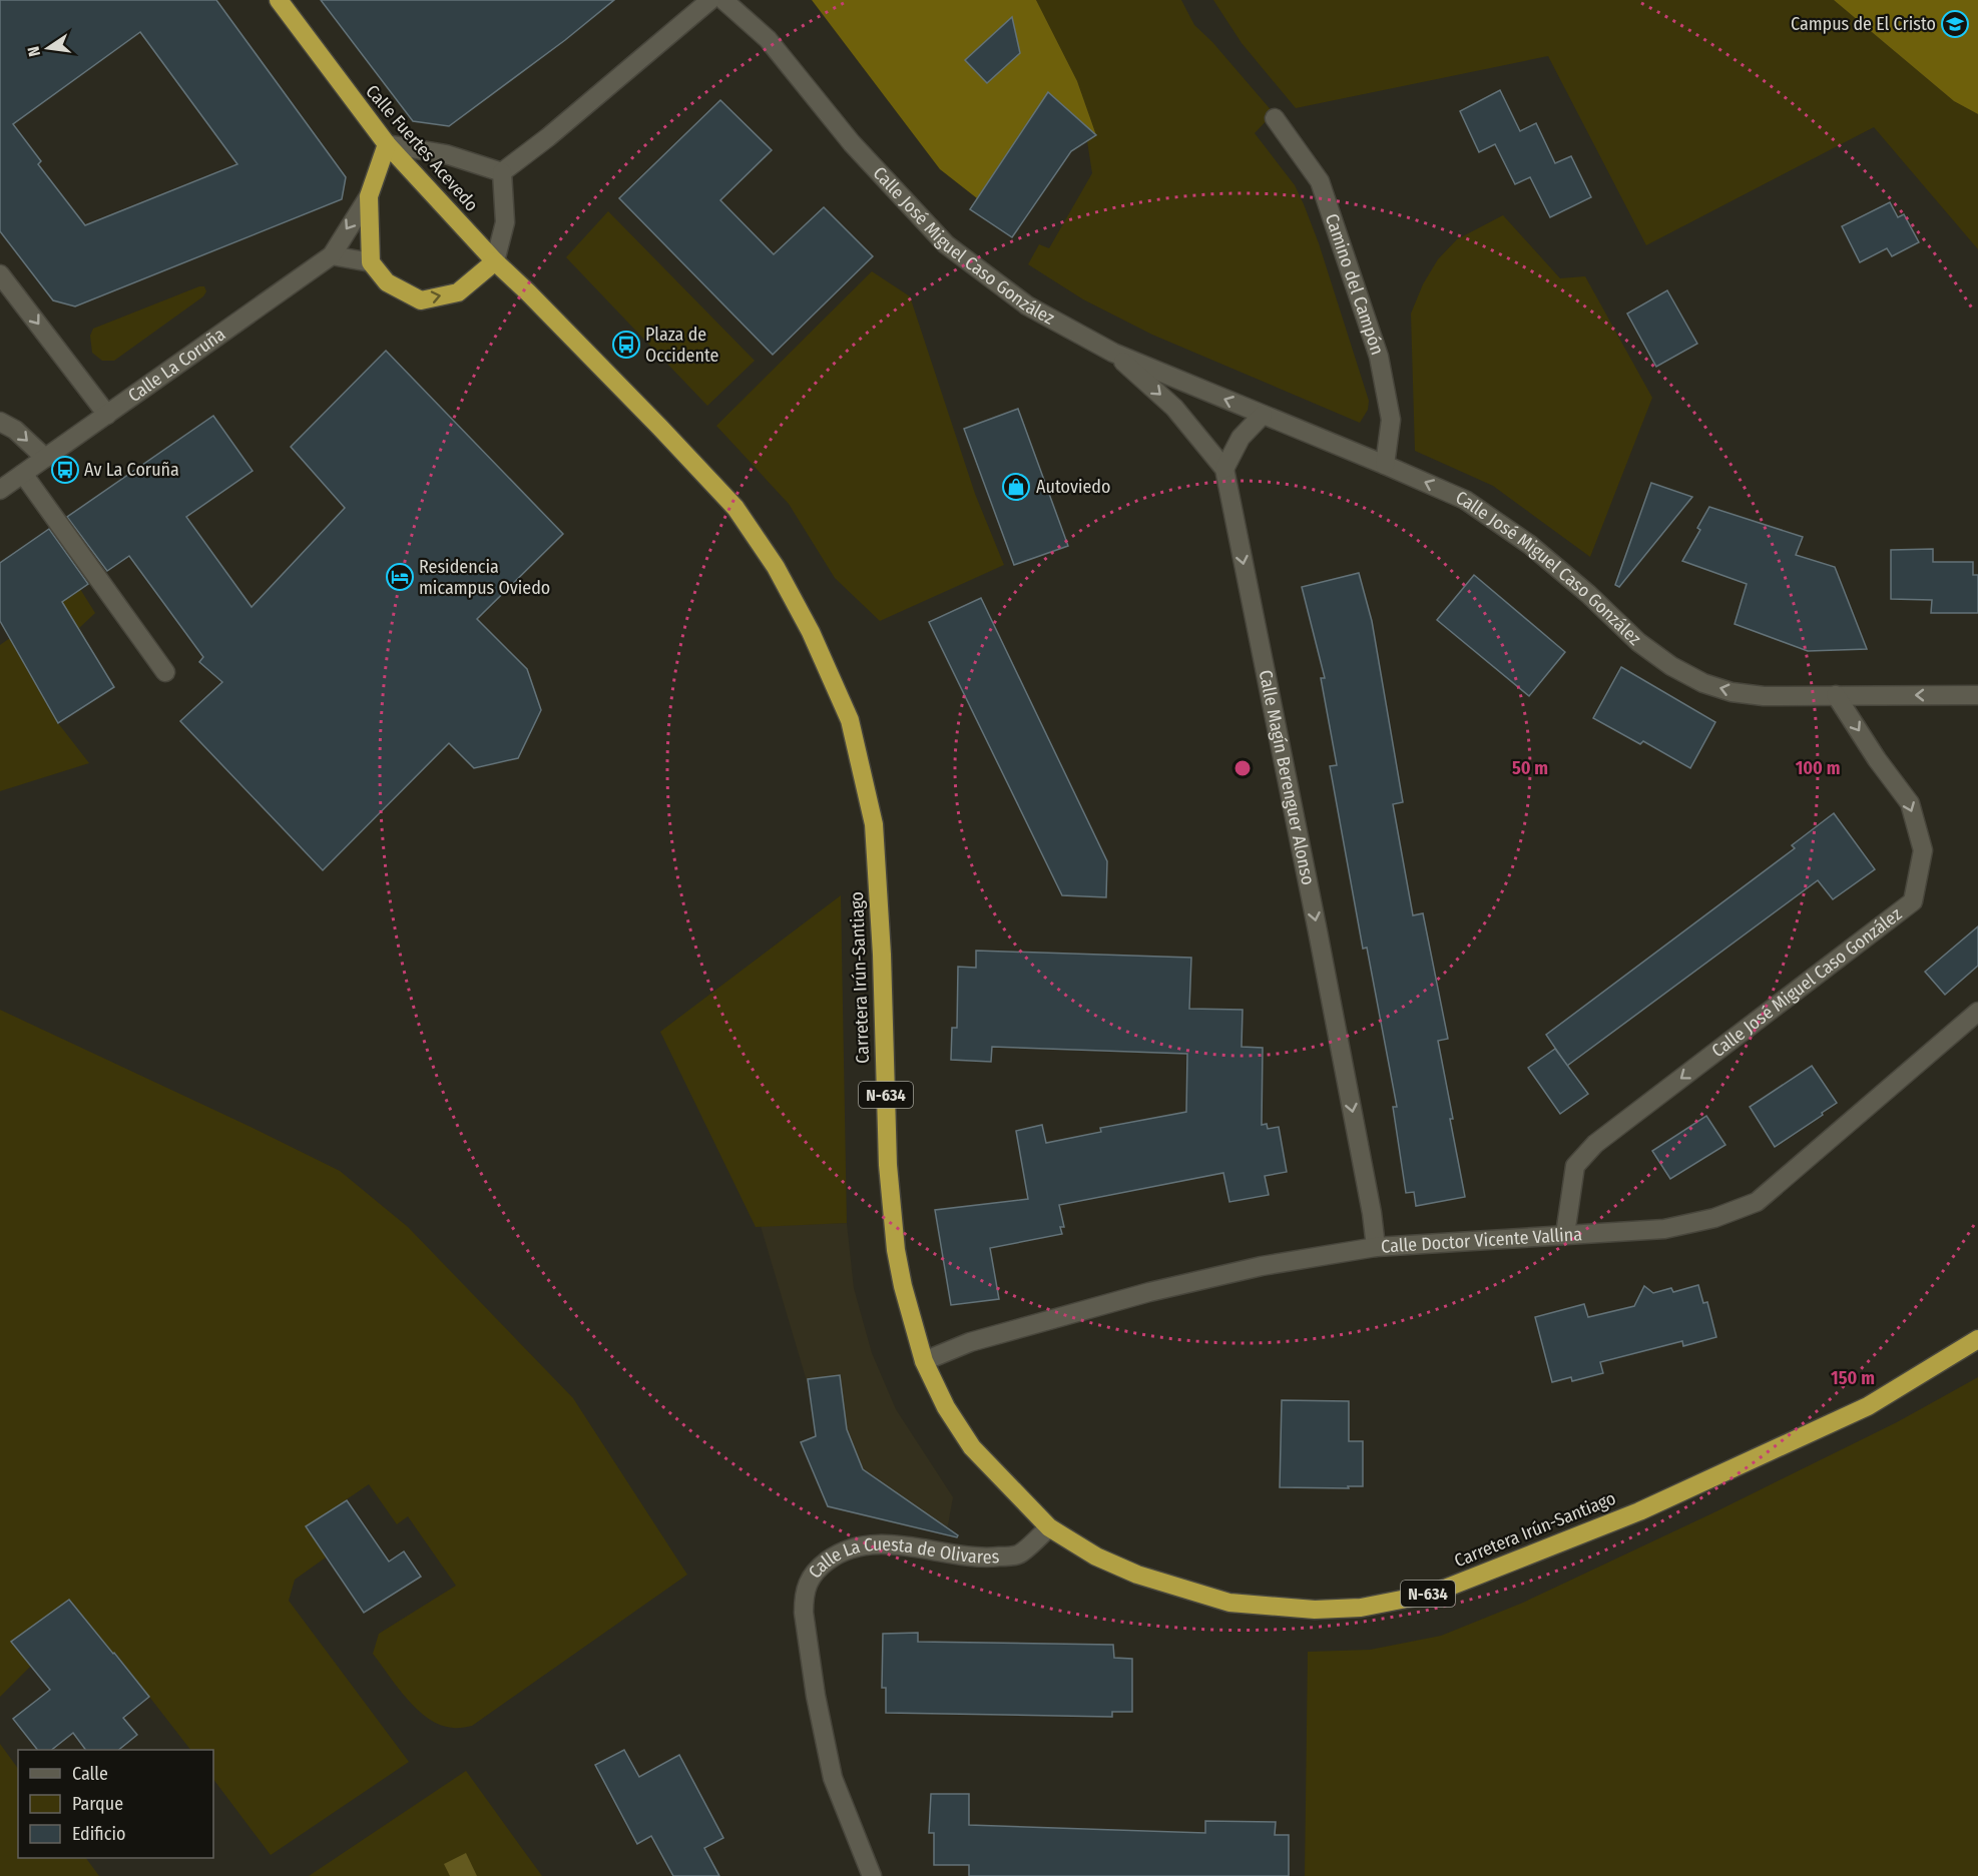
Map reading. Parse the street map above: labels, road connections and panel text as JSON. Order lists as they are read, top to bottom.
{
  "streets": {
    "highway": ["Calle Fuertes Acevedo", "Carretera Irún-Santiago", "N-634"],
    "street": [
      "Calle José Miguel Caso González",
      "Camino del Campón",
      "Calle La Coruña",
      "Calle Magín Berenguer Alonso",
      "Calle Doctor Vicente Vallina",
      "Calle La Cuesta de Olivares"
    ]
  },
  "crossings": [
    ["Calle Fuertes Acevedo", "Carretera Irún-Santiago"],
    ["Calle José Miguel Caso González", "Camino del Campón"],
    ["Calle José Miguel Caso González", "Calle Magín Berenguer Alonso"],
    ["Calle José Miguel Caso González", "Calle Doctor Vicente Vallina"],
    ["Calle Magín Berenguer Alonso", "Calle Doctor Vicente Vallina"],
    ["Carretera Irún-Santiago", "Calle Doctor Vicente Vallina"],
    ["Carretera Irún-Santiago", "Calle La Cuesta de Olivares"]
  ],
  "one_way": ["Calle Magín Berenguer Alonso"],
  "places": {
    "school or university": ["Campus de El Cristo"],
    "bus stop": ["Plaza de Occidente", "Av La Coruña"],
    "shop": ["Autoviedo"],
    "hotel": ["Residencia micampus Oviedo"]
  },
  "legend": ["Calle", "Parque", "Edificio"],
  "north": "left",
  "rings": ["50 m", "100 m", "150 m"]
}
